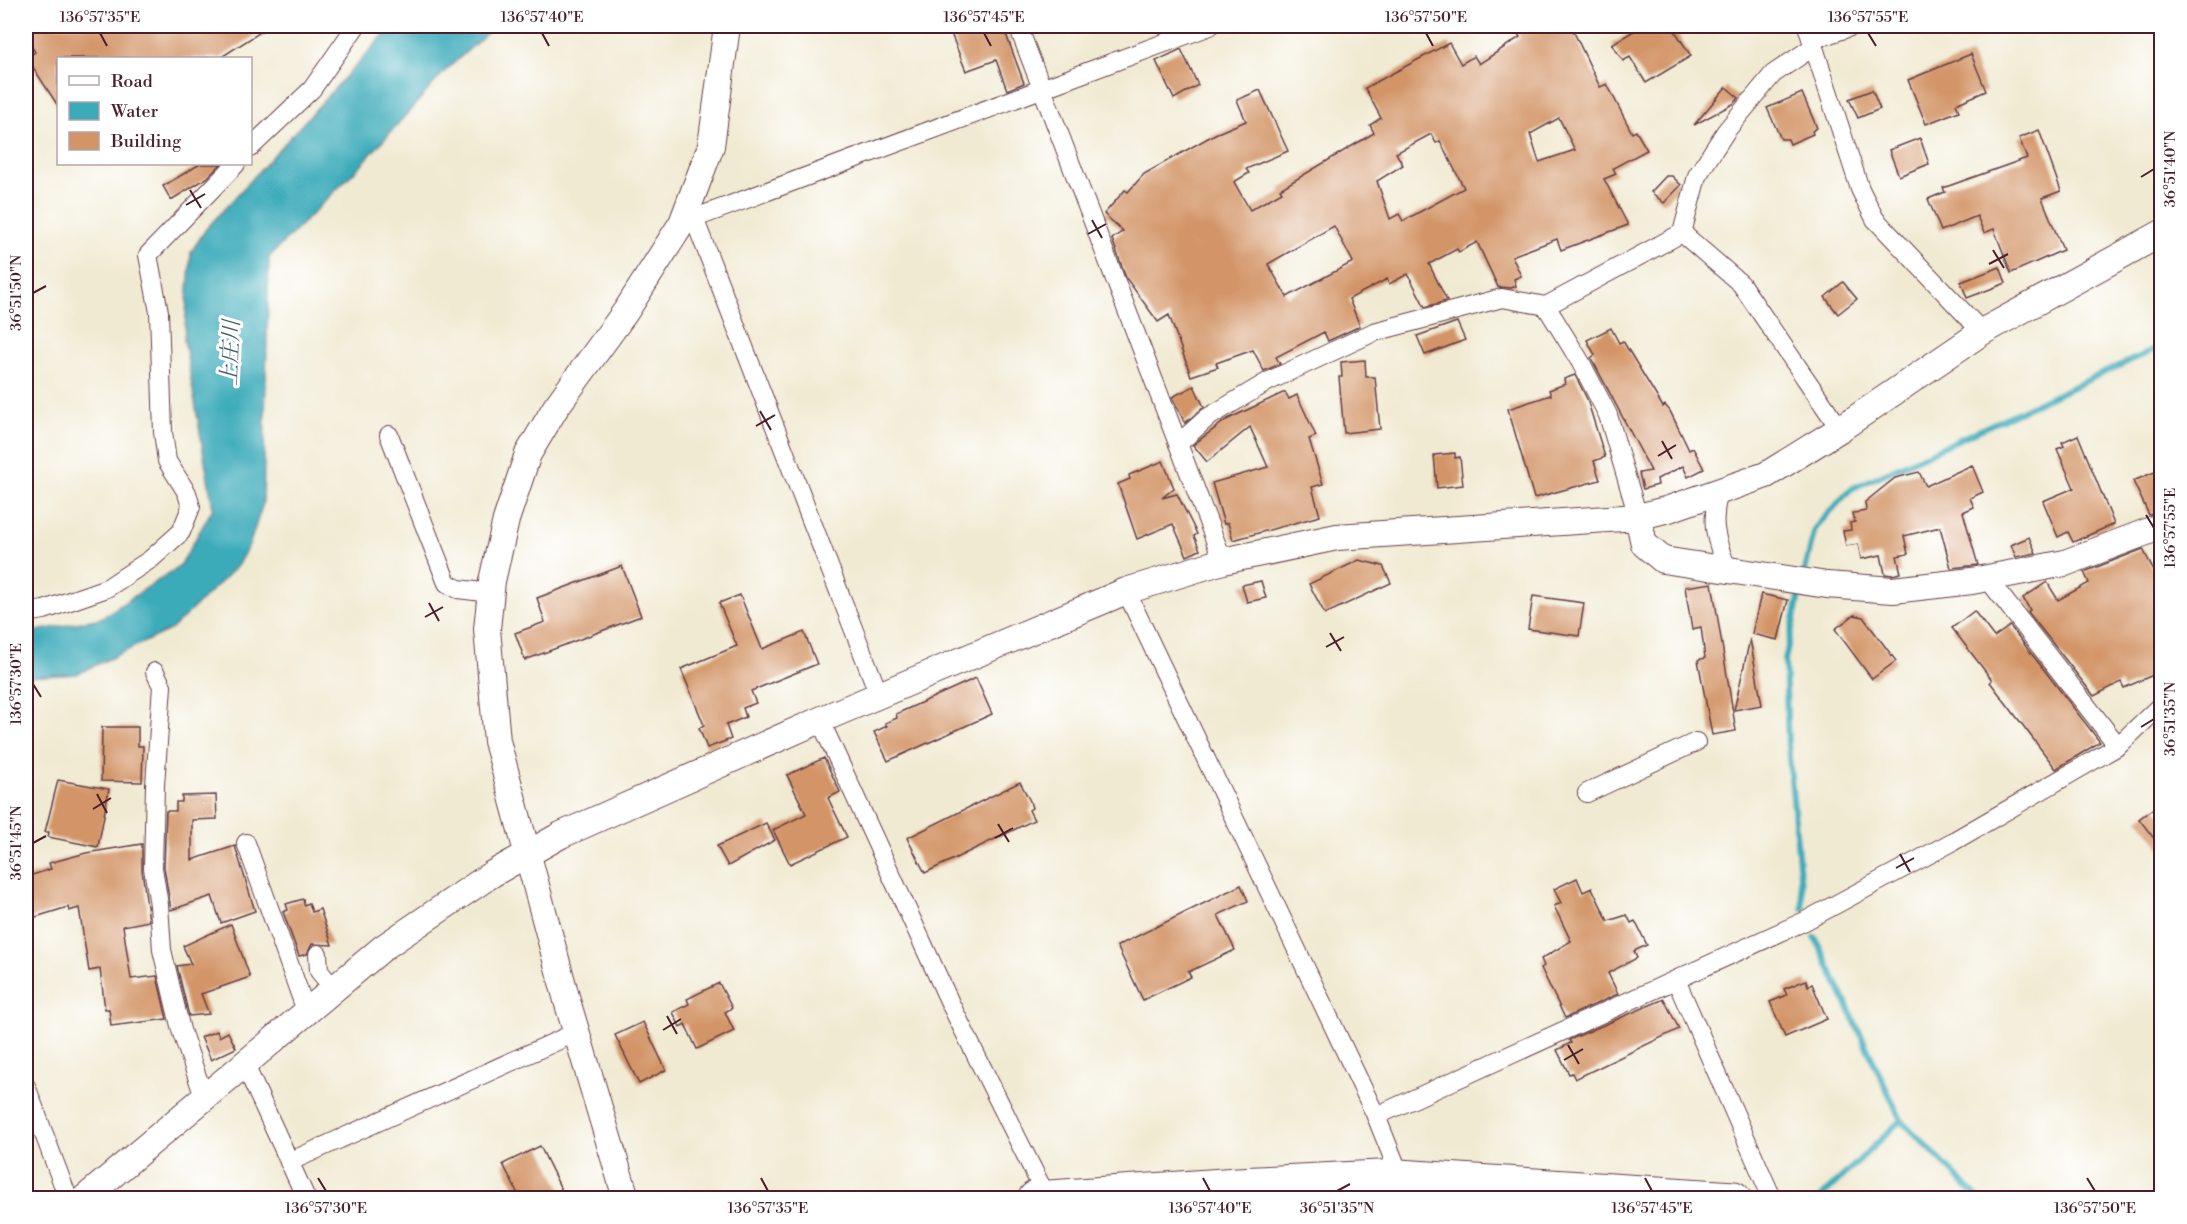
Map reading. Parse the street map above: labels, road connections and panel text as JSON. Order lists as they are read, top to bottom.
{
  "water": ["上庄川"],
  "legend": ["Road", "Water", "Building"],
  "coordinates": [
    "136°57'35\"E",
    "136°57'40\"E",
    "136°57'45\"E",
    "136°57'50\"E",
    "136°57'55\"E",
    "36°51'40\"N",
    "36°51'50\"N",
    "136°57'30\"E",
    "36°51'35\"N",
    "36°51'45\"N"
  ]
}
